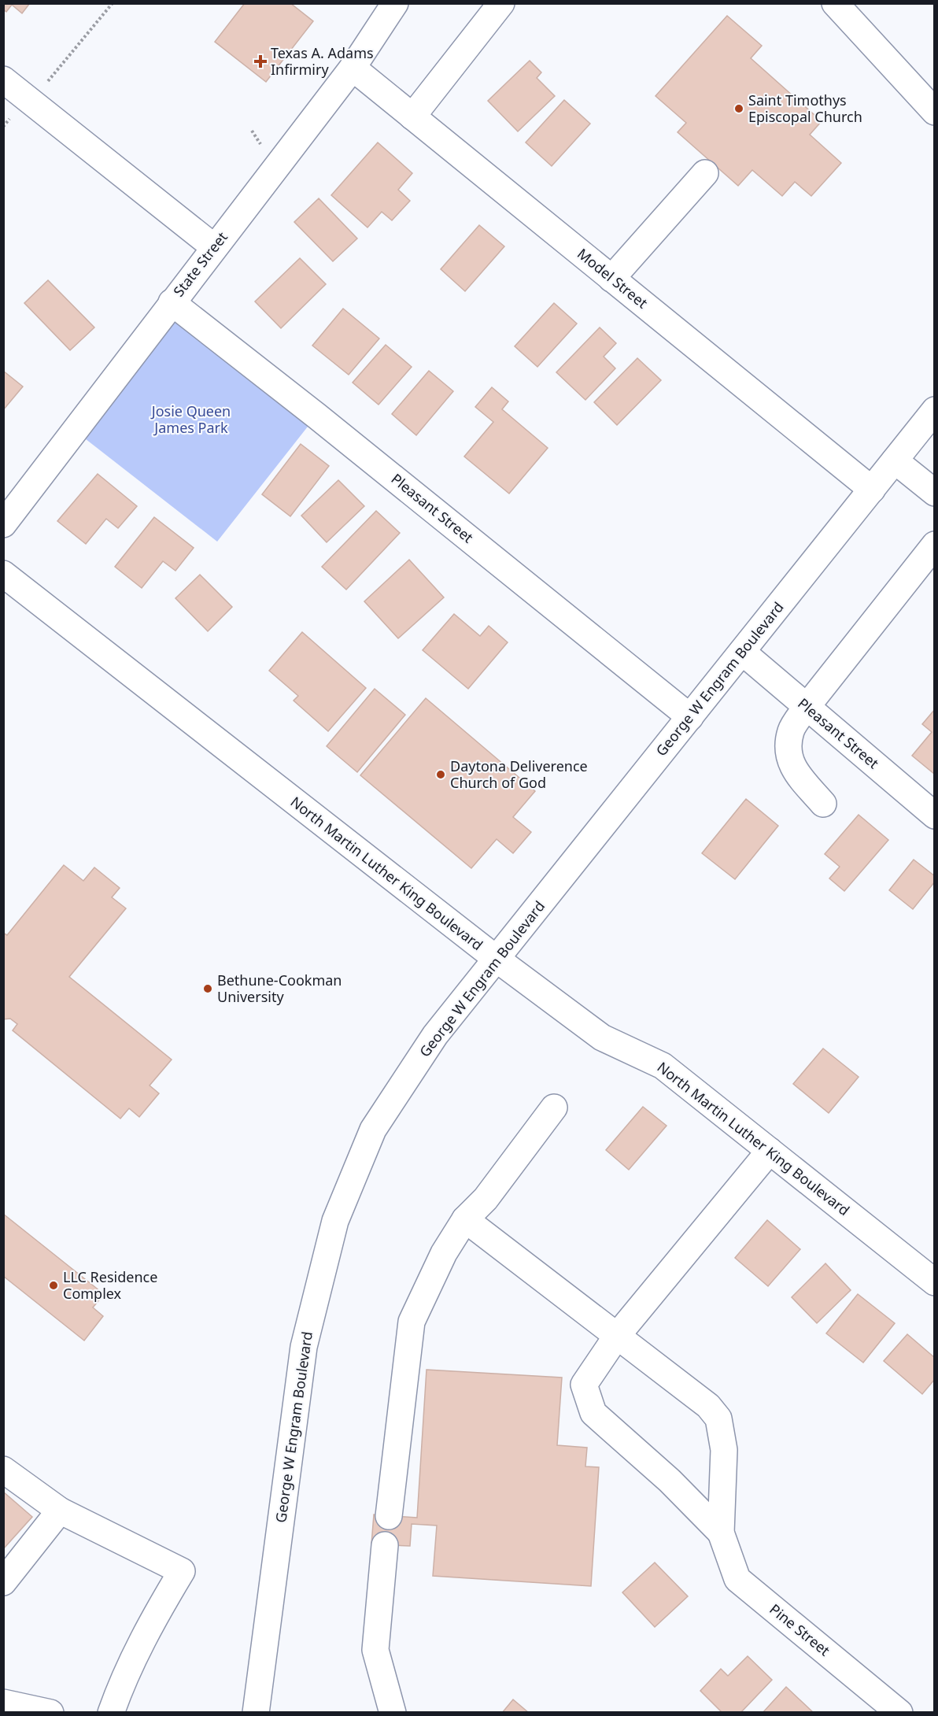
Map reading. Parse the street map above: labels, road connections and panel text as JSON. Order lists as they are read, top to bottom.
{
  "streets": {
    "street": [
      "State Street",
      "Model Street",
      "Pleasant Street",
      "George W Engram Boulevard",
      "North Martin Luther King Boulevard",
      "Pine Street"
    ]
  },
  "crossings": [
    ["State Street", "Model Street"],
    ["State Street", "Pleasant Street"],
    ["Model Street", "George W Engram Boulevard"],
    ["Pleasant Street", "George W Engram Boulevard"],
    ["George W Engram Boulevard", "North Martin Luther King Boulevard"]
  ],
  "parks": ["Josie Queen James Park"],
  "places": {
    "health": ["Texas A. Adams Infirmiry"],
    "other": [
      "Saint Timothys Episcopal Church",
      "Daytona Deliverence Church of God",
      "Bethune-Cookman University",
      "LLC Residence Complex"
    ]
  }
}
